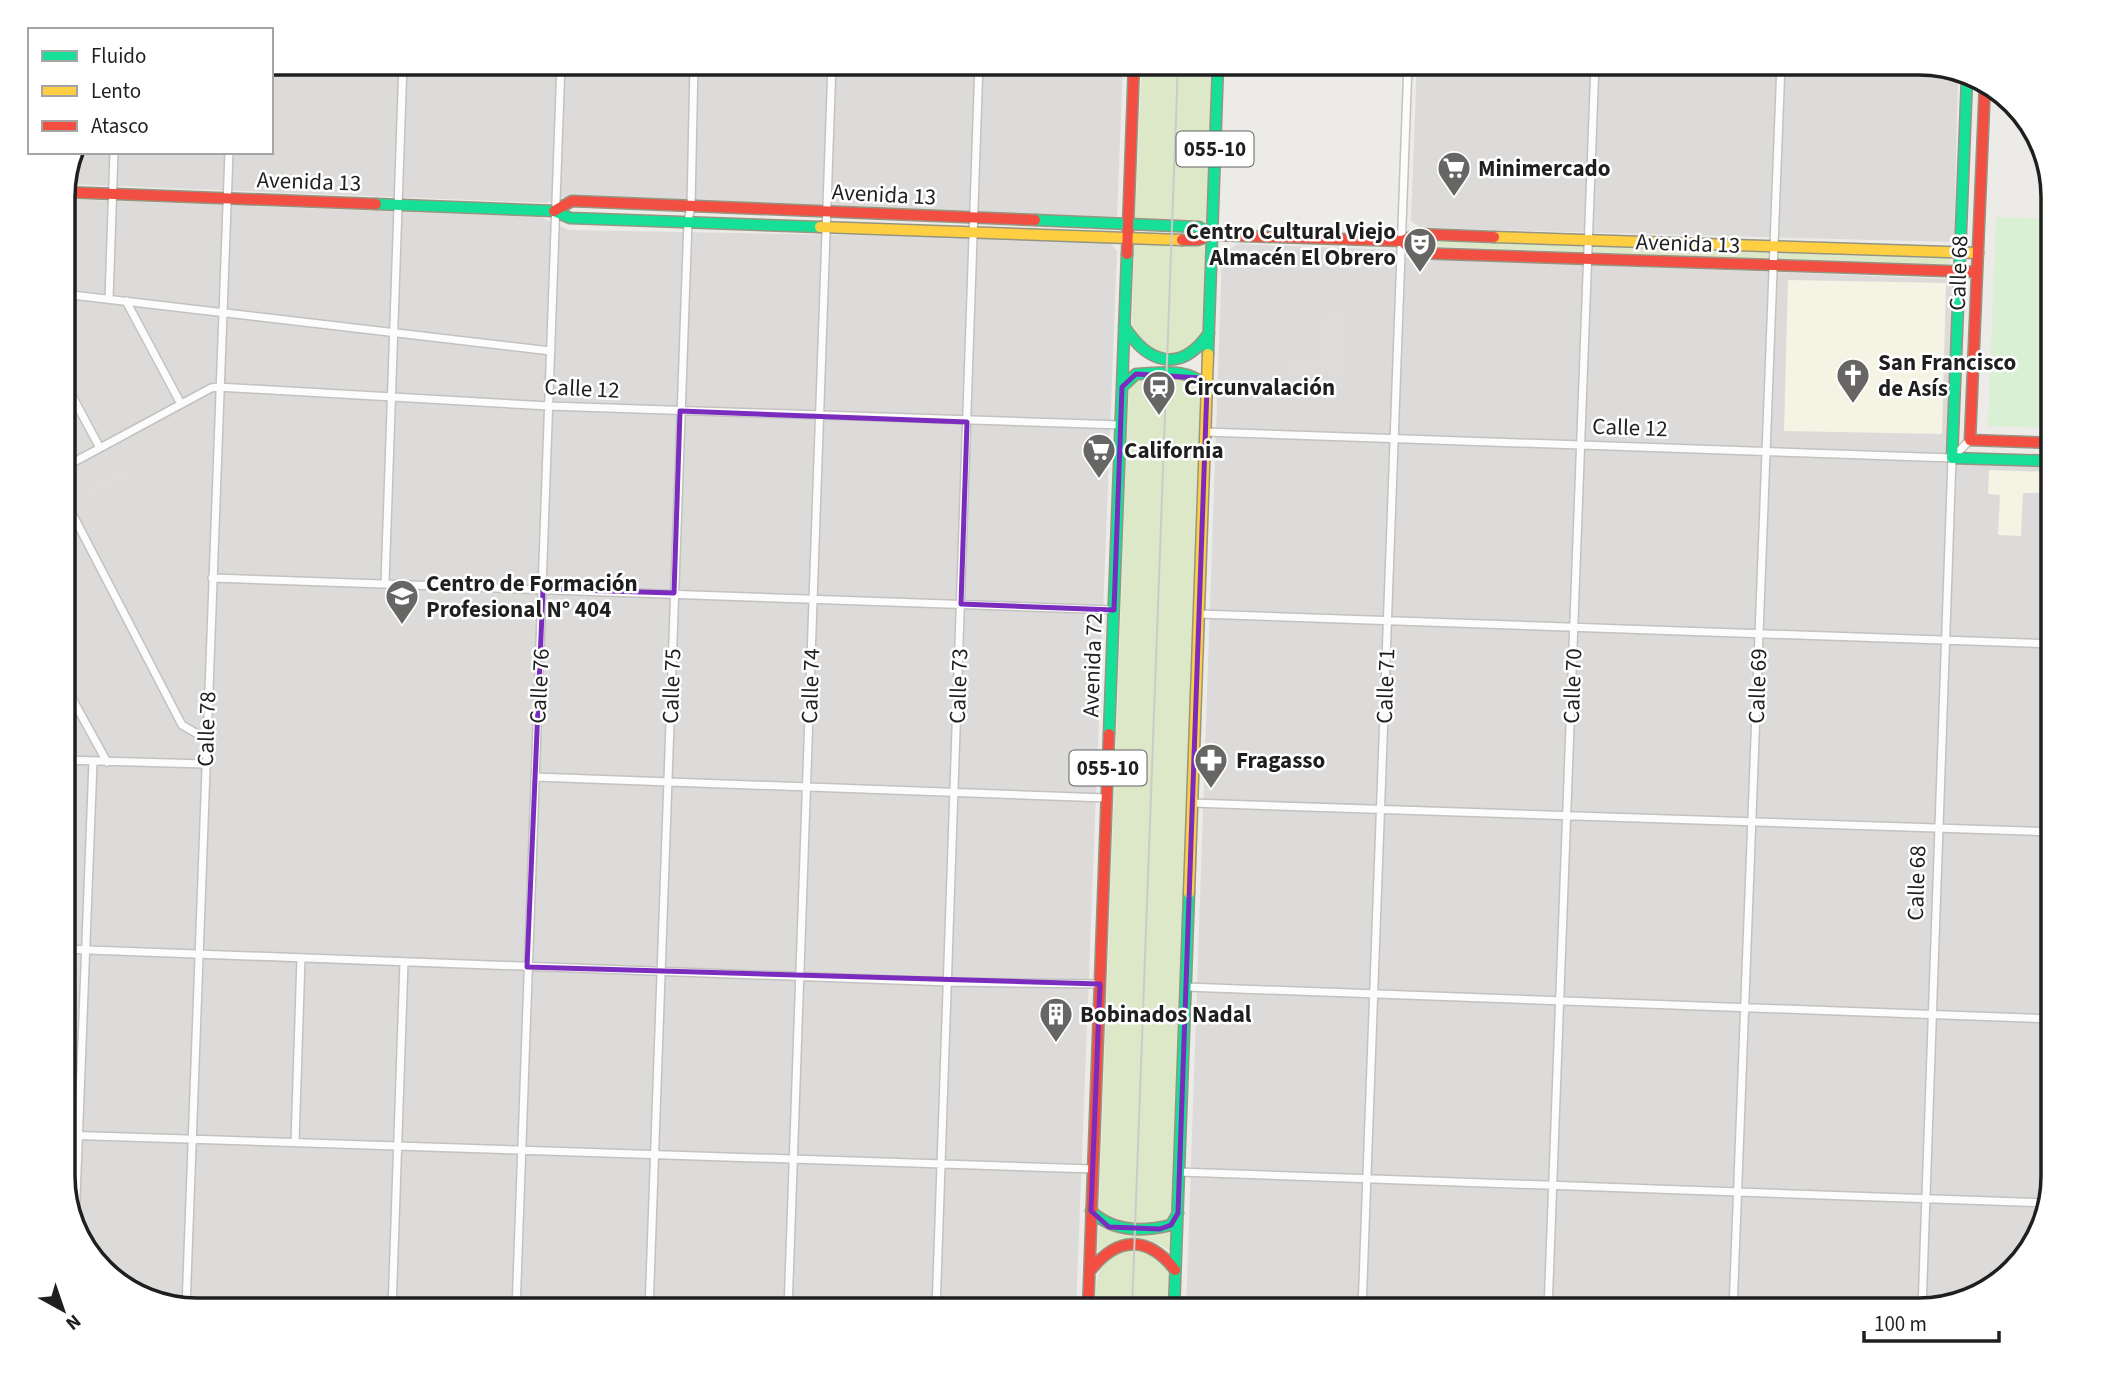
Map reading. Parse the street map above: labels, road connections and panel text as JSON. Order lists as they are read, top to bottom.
{
  "streets": {
    "main road": [
      "055-10",
      "Avenida 13",
      "Calle 68",
      "Calle 12",
      "Avenida 72"
    ],
    "street": [
      "Calle 76",
      "Calle 75",
      "Calle 74",
      "Calle 73",
      "Calle 71",
      "Calle 70",
      "Calle 69",
      "Calle 78"
    ]
  },
  "crossings": [
    ["055-10", "Avenida 13"],
    ["055-10", "Calle 12"],
    ["Avenida 13", "Calle 68"],
    ["Avenida 13", "Avenida 72"],
    ["Avenida 13", "Calle 76"],
    ["Avenida 13", "Calle 75"],
    ["Avenida 13", "Calle 74"],
    ["Avenida 13", "Calle 73"],
    ["Avenida 13", "Calle 71"],
    ["Avenida 13", "Calle 70"],
    ["Avenida 13", "Calle 69"],
    ["Avenida 13", "Calle 78"],
    ["Calle 68", "Calle 12"],
    ["Calle 12", "Avenida 72"],
    ["Calle 12", "Calle 76"],
    ["Calle 12", "Calle 75"],
    ["Calle 12", "Calle 74"],
    ["Calle 12", "Calle 73"],
    ["Calle 12", "Calle 71"],
    ["Calle 12", "Calle 70"],
    ["Calle 12", "Calle 69"],
    ["Calle 12", "Calle 78"]
  ],
  "places": {
    "supermarket": ["Minimercado", "California"],
    "theatre": ["Centro Cultural Viejo Almacén El Obrero"],
    "church": ["San Francisco de Asís"],
    "station": ["Circunvalación"],
    "school or university": ["Centro de Formación Profesional N° 404"],
    "pharmacy": ["Fragasso"],
    "building": ["Bobinados Nadal"]
  },
  "legend": ["Fluido", "Lento", "Atasco"],
  "scale_bar": "100 m",
  "north": "bottom right"
}
